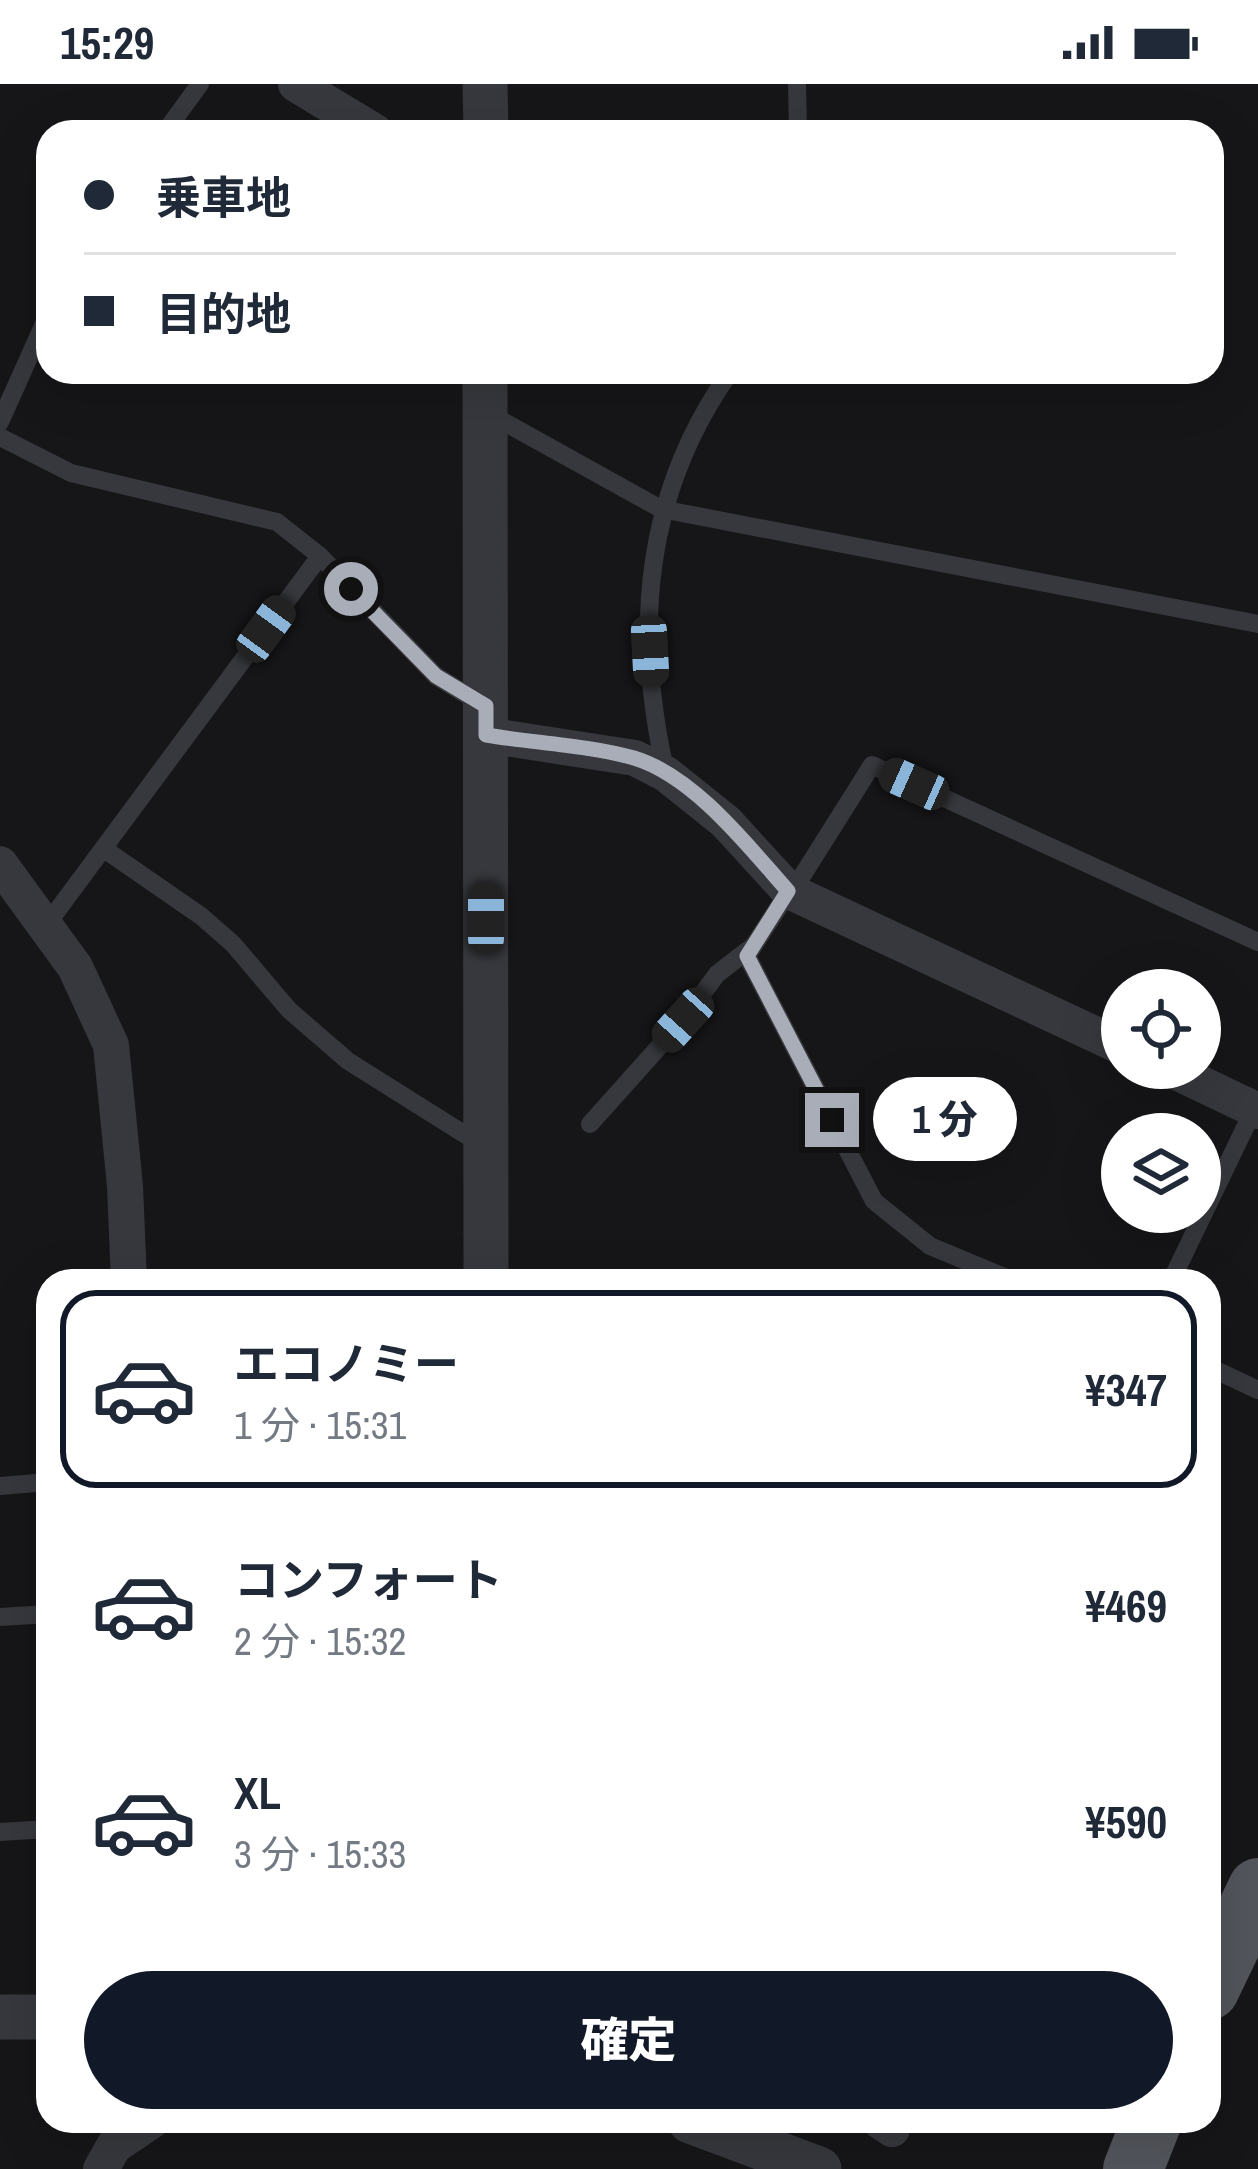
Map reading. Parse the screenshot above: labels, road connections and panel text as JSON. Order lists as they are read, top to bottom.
{
  "page": {
    "status": "15:29",
    "banner": ["乗車地", "目的地"],
    "bubble": "1 分",
    "list": [
      {
        "name": "エコノミー",
        "note": "1 分 · 15:31",
        "value": "¥347"
      },
      {
        "name": "コンフォート",
        "note": "2 分 · 15:32",
        "value": "¥469"
      },
      {
        "name": "XL",
        "note": "3 分 · 15:33",
        "value": "¥590"
      }
    ],
    "buttons": "確定"
  }
}
